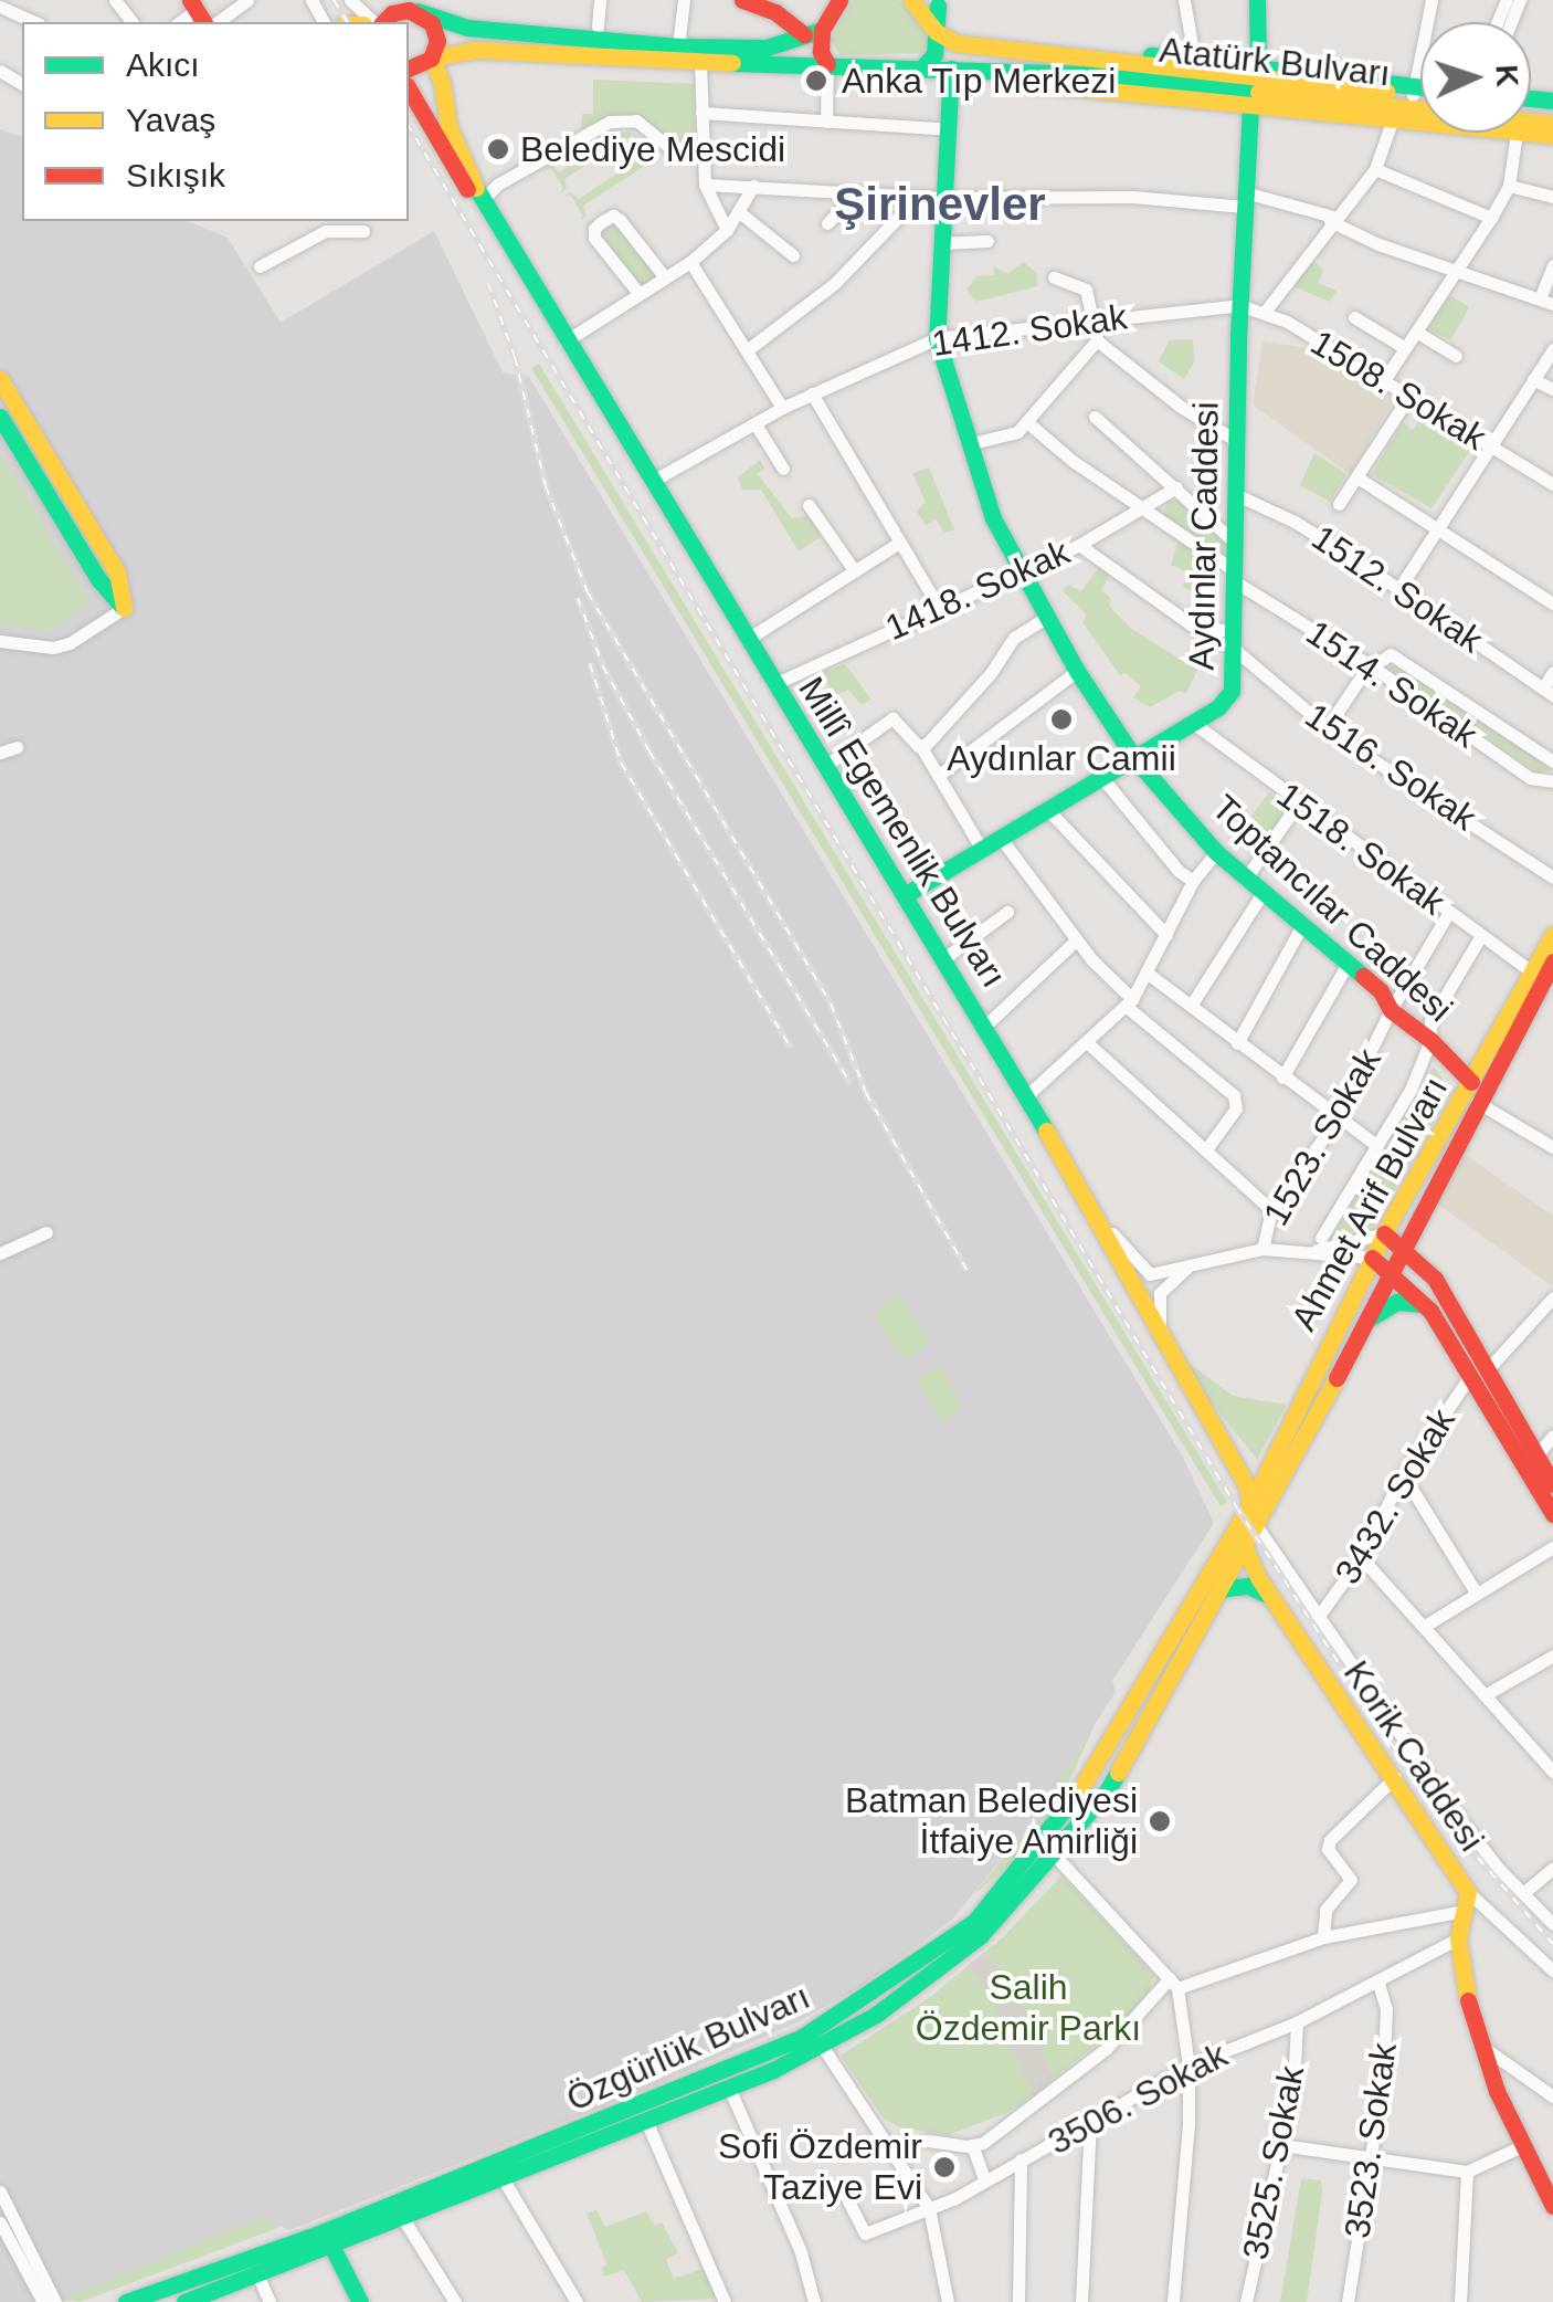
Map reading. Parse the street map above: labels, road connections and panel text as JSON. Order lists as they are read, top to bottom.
{
  "streets": {
    "main road": [
      "Atatürk Bulvarı",
      "Aydınlar Caddesi",
      "Millî Egemenlik Bulvarı",
      "Toptancılar Caddesi",
      "Ahmet Arif Bulvarı",
      "Korik Caddesi",
      "Özgürlük Bulvarı"
    ],
    "street": [
      "1412. Sokak",
      "1508. Sokak",
      "1512. Sokak",
      "1418. Sokak",
      "1514. Sokak",
      "1516. Sokak",
      "1518. Sokak",
      "1523. Sokak",
      "3432. Sokak",
      "3506. Sokak",
      "3523. Sokak",
      "3525. Sokak"
    ]
  },
  "crossings": [
    ["Atatürk Bulvarı", "Aydınlar Caddesi"],
    ["Atatürk Bulvarı", "Toptancılar Caddesi"],
    ["1412. Sokak", "1508. Sokak"],
    ["1412. Sokak", "Aydınlar Caddesi"],
    ["1412. Sokak", "Millî Egemenlik Bulvarı"],
    ["1412. Sokak", "Toptancılar Caddesi"],
    ["1508. Sokak", "Aydınlar Caddesi"],
    ["Aydınlar Caddesi", "1512. Sokak"],
    ["Aydınlar Caddesi", "1514. Sokak"],
    ["Aydınlar Caddesi", "1516. Sokak"],
    ["Aydınlar Caddesi", "Millî Egemenlik Bulvarı"],
    ["Aydınlar Caddesi", "1518. Sokak"],
    ["Aydınlar Caddesi", "Toptancılar Caddesi"],
    ["1418. Sokak", "1514. Sokak"],
    ["1418. Sokak", "Millî Egemenlik Bulvarı"],
    ["1418. Sokak", "Toptancılar Caddesi"],
    ["Millî Egemenlik Bulvarı", "Ahmet Arif Bulvarı"],
    ["Millî Egemenlik Bulvarı", "Özgürlük Bulvarı"],
    ["1518. Sokak", "1523. Sokak"],
    ["1518. Sokak", "Ahmet Arif Bulvarı"],
    ["Toptancılar Caddesi", "1523. Sokak"],
    ["Toptancılar Caddesi", "Ahmet Arif Bulvarı"],
    ["Ahmet Arif Bulvarı", "Özgürlük Bulvarı"],
    ["Korik Caddesi", "Özgürlük Bulvarı"],
    ["Korik Caddesi", "3506. Sokak"],
    ["3506. Sokak", "3523. Sokak"],
    ["3506. Sokak", "3525. Sokak"]
  ],
  "districts": ["Şirinevler"],
  "parks": ["Salih Özdemir Parkı"],
  "places": [
    "Anka Tıp Merkezi",
    "Belediye Mescidi",
    "Aydınlar Camii",
    "Batman Belediyesi İtfaiye Amirliği",
    "Sofi Özdemir Taziye Evi"
  ],
  "legend": ["Akıcı", "Yavaş", "Sıkışık"],
  "north": "right"
}
